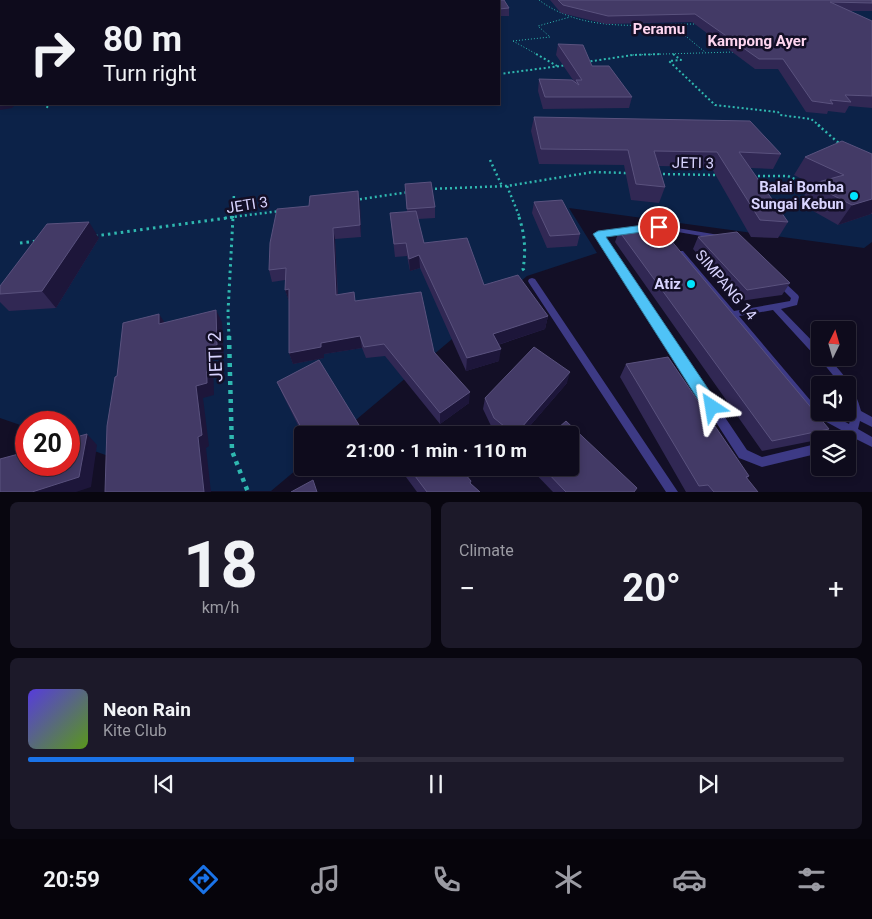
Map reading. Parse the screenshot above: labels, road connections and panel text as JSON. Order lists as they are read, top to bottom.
{
  "streets": {
    "lane": ["SIMPANG 14"],
    "path": ["JETI 3", "JETI 2"]
  },
  "crossings": [
    ["JETI 3", "JETI 2"]
  ],
  "districts": ["Peramu", "Kampong Ayer"],
  "places": ["Balai Bomba Sungai Kebun", "Atiz"],
  "north": "top",
  "page": {
    "turn": ["80 m", "Turn right"],
    "limit": "20",
    "trip": "21:00 · 1 min · 110 m",
    "tile": [
      ["18", "km/h"],
      "Climate"
    ],
    "heat": ["−", "20°", "+"],
    "song": ["Neon Rain", "Kite Club"],
    "tabs": "20:59"
  }
}
